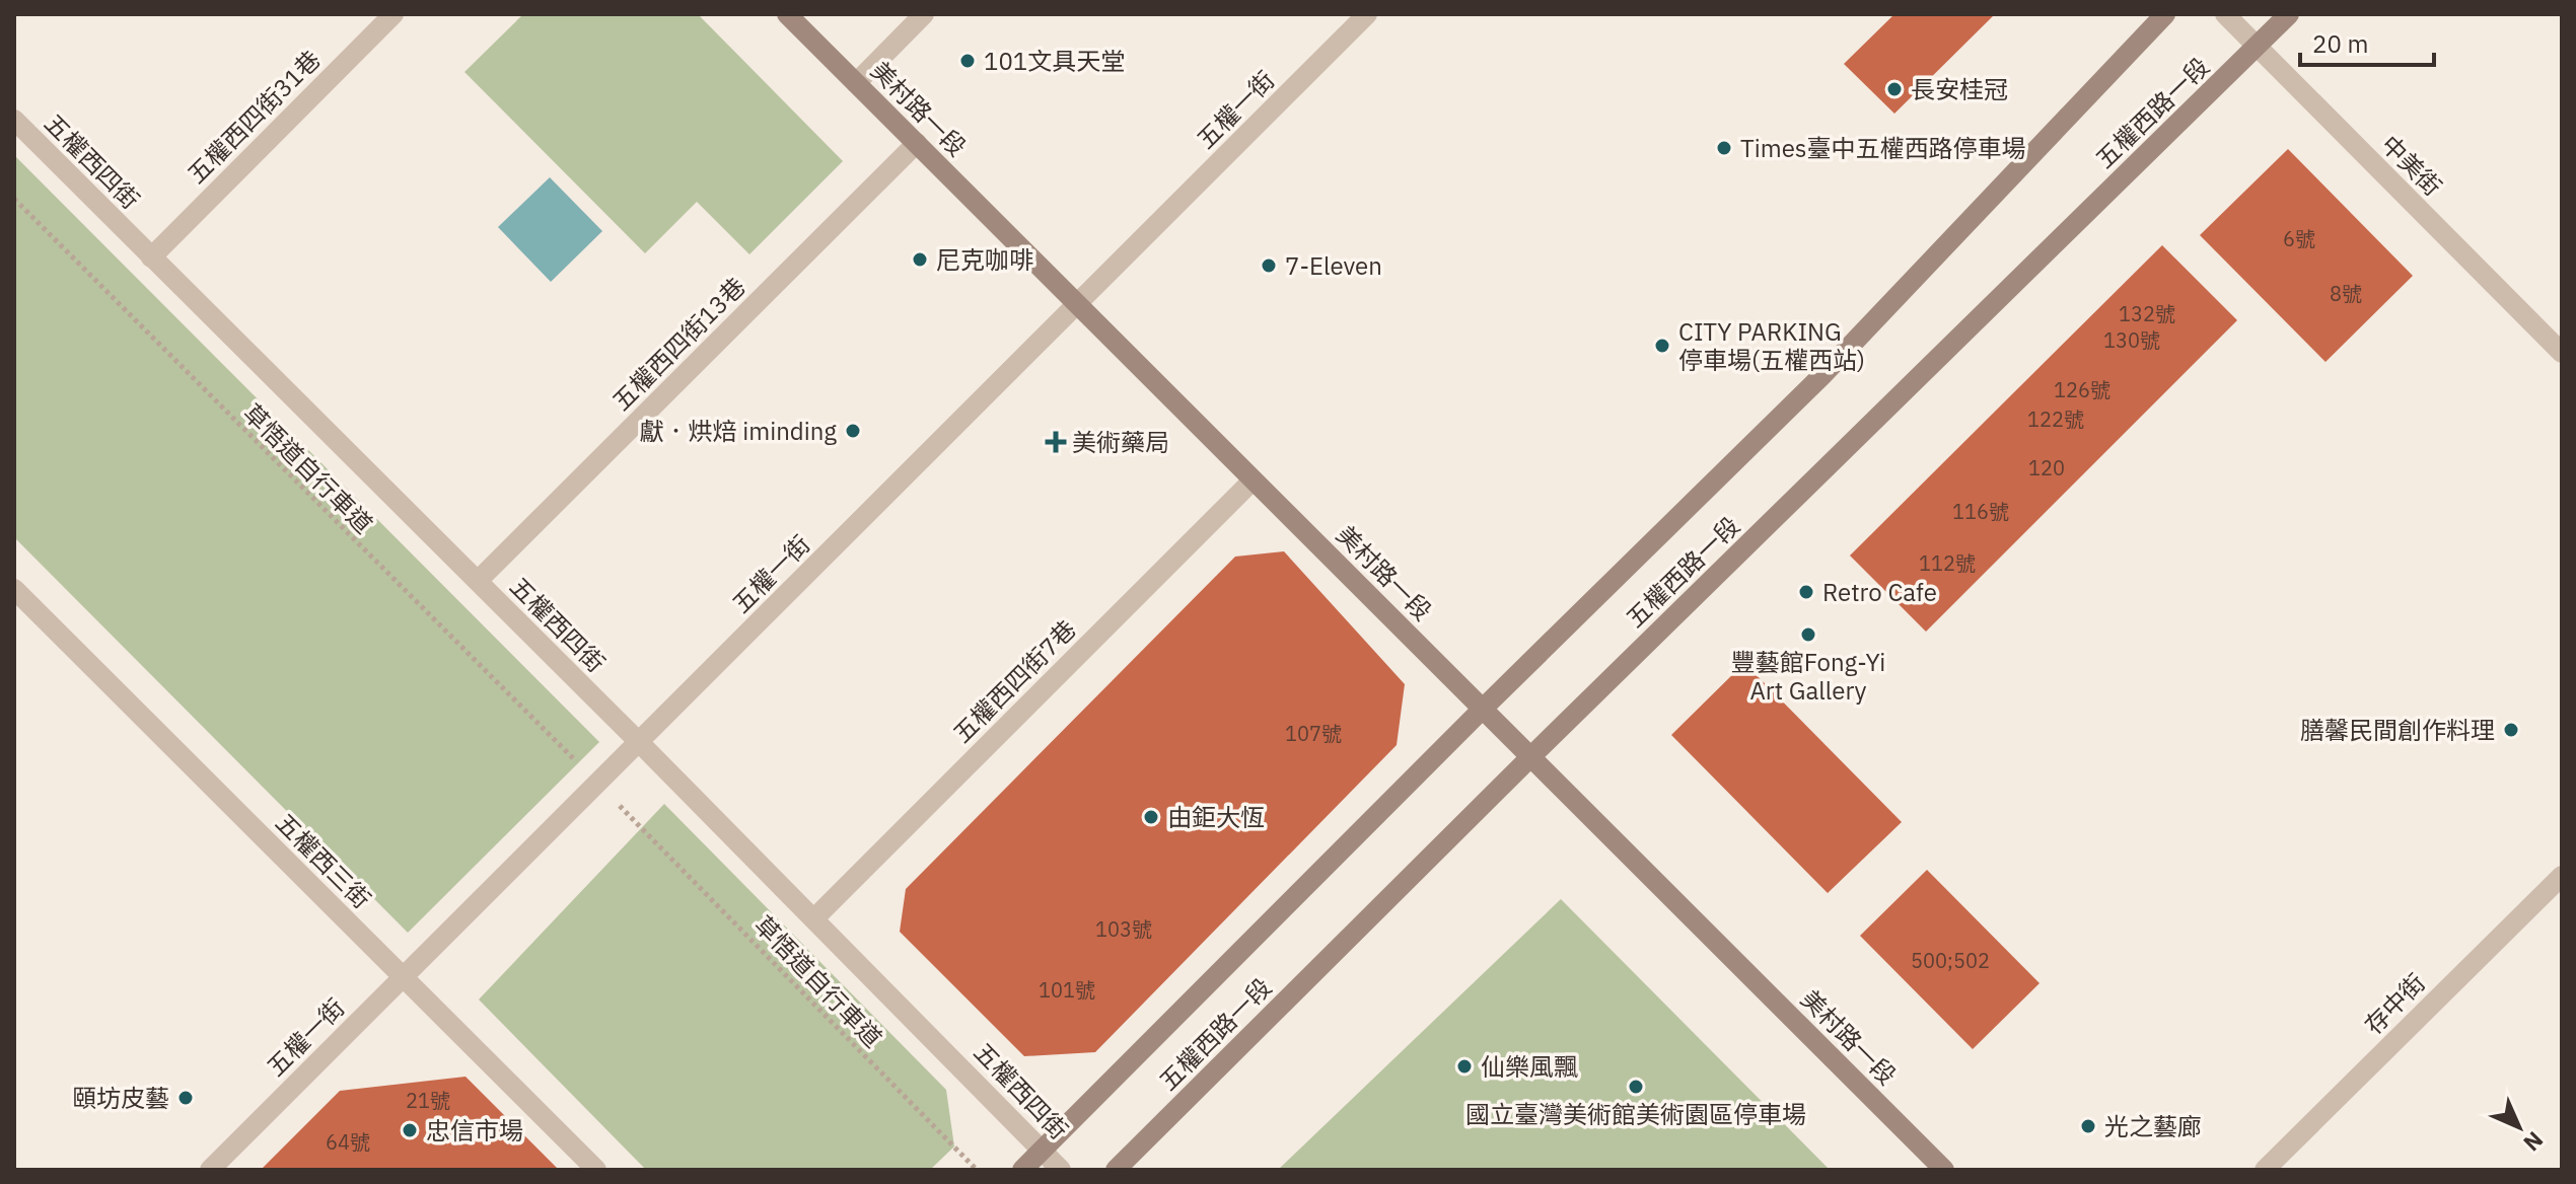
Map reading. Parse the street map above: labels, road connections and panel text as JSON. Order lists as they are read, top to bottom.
{
  "streets": {
    "main road": ["美村路一段", "五權西路一段"],
    "street": [
      "五權一街",
      "五權西四街31巷",
      "五權西四街",
      "中美街",
      "五權西四街13巷",
      "五權西四街7巷",
      "五權西三街",
      "存中街"
    ],
    "path": ["草悟道自行車道"]
  },
  "crossings": [
    ["美村路一段", "五權一街"],
    ["美村路一段", "五權西路一段"],
    ["美村路一段", "五權西四街13巷"],
    ["美村路一段", "五權西四街7巷"],
    ["五權一街", "五權西四街"],
    ["五權一街", "五權西三街"],
    ["五權西路一段", "五權西四街"],
    ["五權西路一段", "中美街"],
    ["五權西四街31巷", "五權西四街"],
    ["五權西四街", "五權西四街13巷"],
    ["五權西四街", "五權西四街7巷"]
  ],
  "places": {
    "other": [
      "101文具天堂",
      "長安桂冠",
      "Times臺中五權西路停車場",
      "尼克咖啡",
      "7-Eleven",
      "CITY PARKING 停車場(五權西站)",
      "獻．烘焙 iminding",
      "Retro Cafe",
      "豐藝館Fong-Yi Art Gallery",
      "膳馨民間創作料理",
      "由鉅大恆",
      "仙樂風飄",
      "國立臺灣美術館美術園區停車場",
      "頤坊皮藝",
      "光之藝廊",
      "忠信市場"
    ],
    "health": ["美術藥局"]
  },
  "house_numbers": [
    "6號",
    "8號",
    "132號",
    "130號",
    "126號",
    "122號",
    "120",
    "116號",
    "112號",
    "107號",
    "103號",
    "500;502",
    "101號",
    "21號",
    "64號"
  ],
  "scale_bar": "20 m",
  "north": "bottom right"
}
